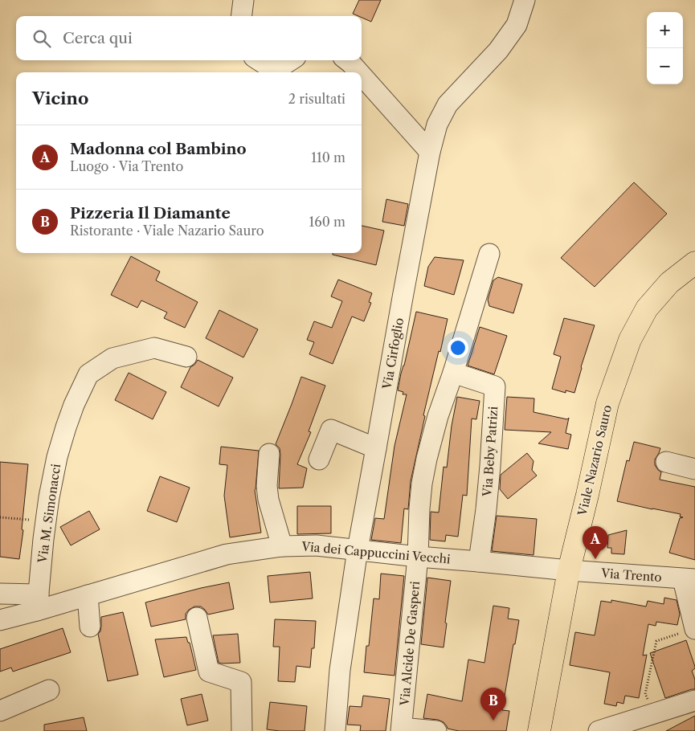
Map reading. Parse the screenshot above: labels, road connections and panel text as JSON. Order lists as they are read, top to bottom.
{
  "streets": {
    "main road": ["Viale Nazario Sauro"],
    "street": [
      "Via Cirfoglio",
      "Via Beby Patrizi",
      "Via M. Simonacci",
      "Via dei Cappuccini Vecchi",
      "Via Trento",
      "Via Alcide De Gasperi"
    ]
  },
  "crossings": [
    ["Via Cirfoglio", "Via dei Cappuccini Vecchi"],
    ["Via Beby Patrizi", "Via dei Cappuccini Vecchi"],
    ["Via Beby Patrizi", "Via Alcide De Gasperi"],
    ["Viale Nazario Sauro", "Via dei Cappuccini Vecchi"],
    ["Viale Nazario Sauro", "Via Trento"],
    ["Via M. Simonacci", "Via dei Cappuccini Vecchi"],
    ["Via dei Cappuccini Vecchi", "Via Trento"],
    ["Via dei Cappuccini Vecchi", "Via Alcide De Gasperi"]
  ],
  "page": {
    "map_buttons": ["+", "−"],
    "search": "Cerca qui",
    "heading": ["Vicino", "2 risultati"],
    "list": [
      {
        "mark": "A",
        "name": "Madonna col Bambino",
        "note": "Luogo · Via Trento",
        "value": "110 m"
      },
      {
        "mark": "B",
        "name": "Pizzeria Il Diamante",
        "note": "Ristorante · Viale Nazario Sauro",
        "value": "160 m"
      }
    ],
    "pins": ["A", "B"]
  }
}
